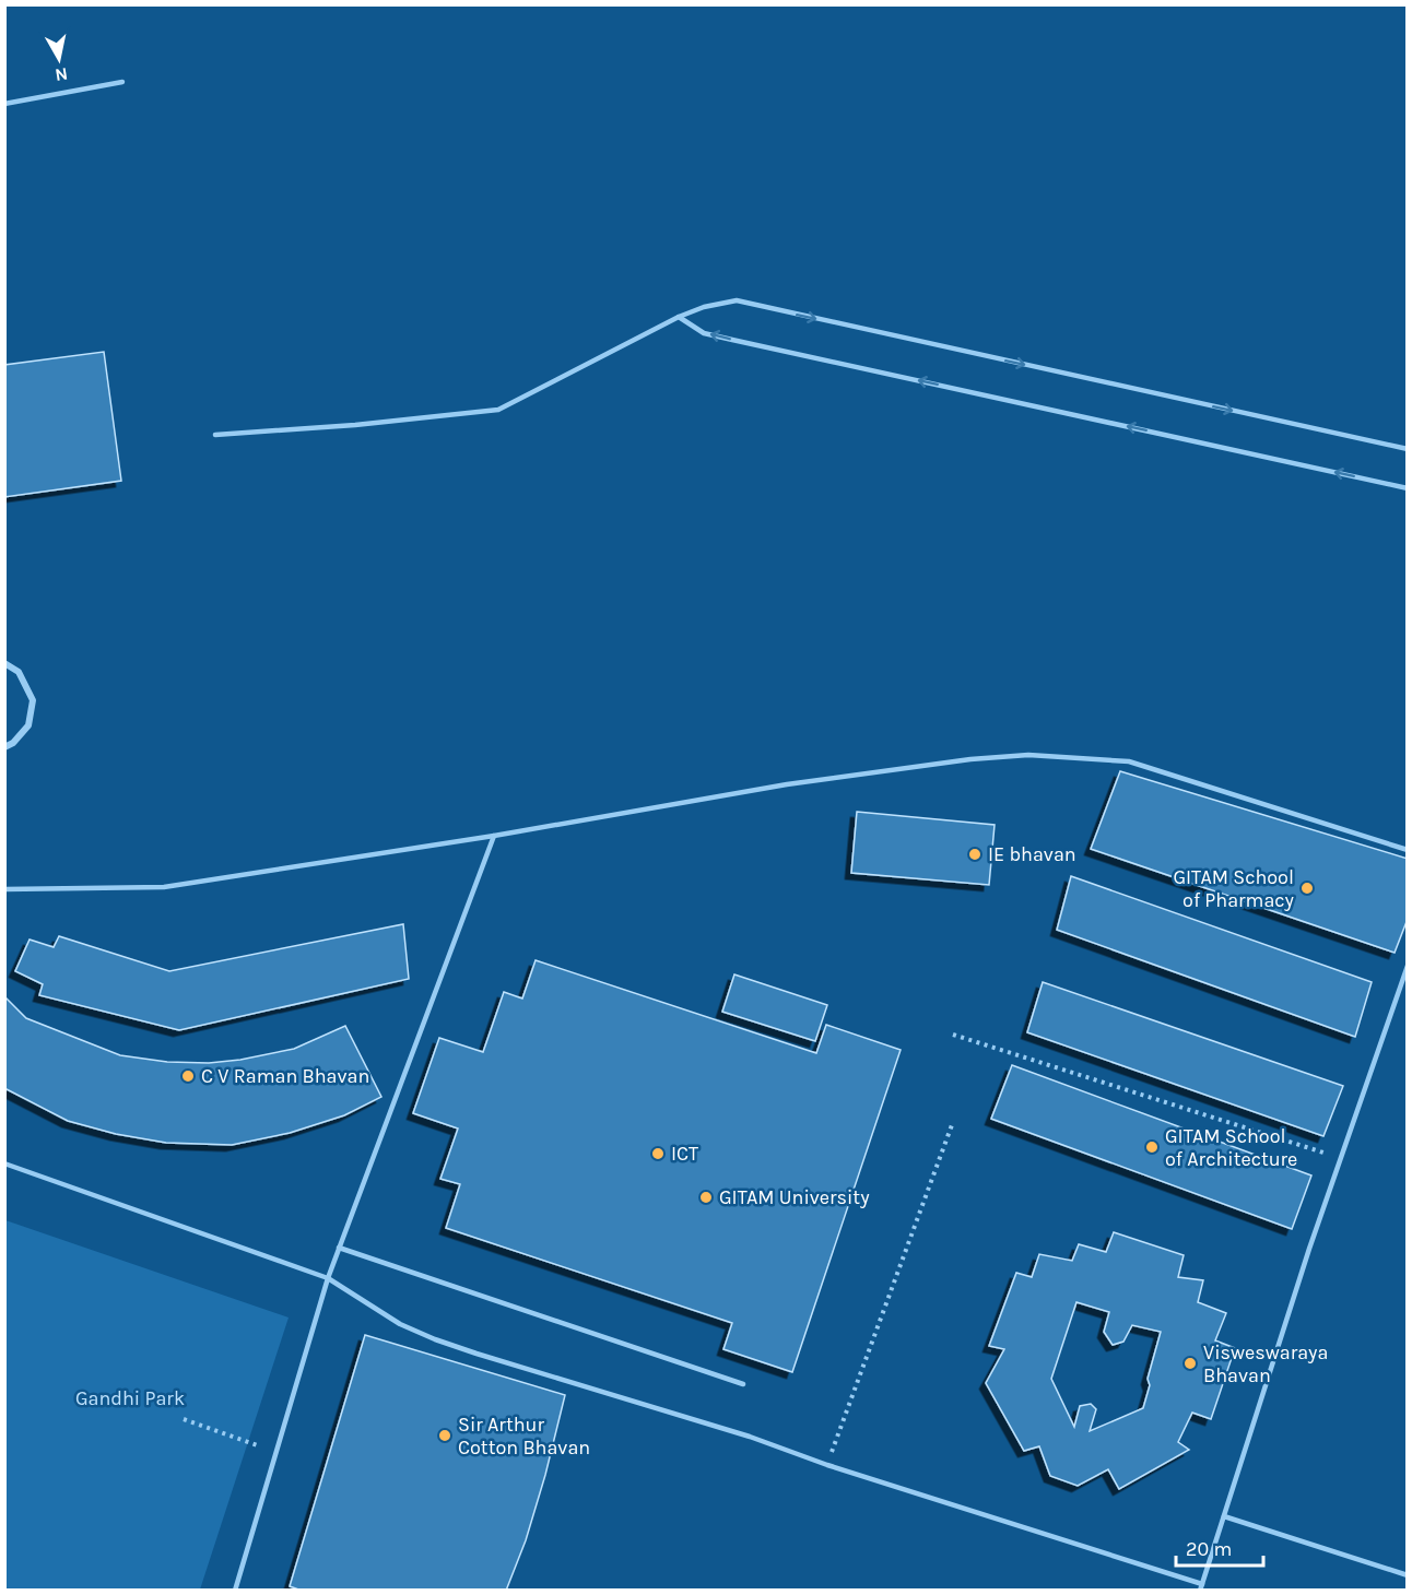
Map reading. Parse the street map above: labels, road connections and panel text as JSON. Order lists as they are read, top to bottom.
{
  "parks": ["Gandhi Park"],
  "places": [
    "IE bhavan",
    "GITAM School of Pharmacy",
    "C V Raman Bhavan",
    "GITAM School of Architecture",
    "ICT",
    "GITAM University",
    "Visweswaraya Bhavan",
    "Sir Arthur Cotton Bhavan"
  ],
  "scale_bar": "20 m",
  "north": "bottom"
}
